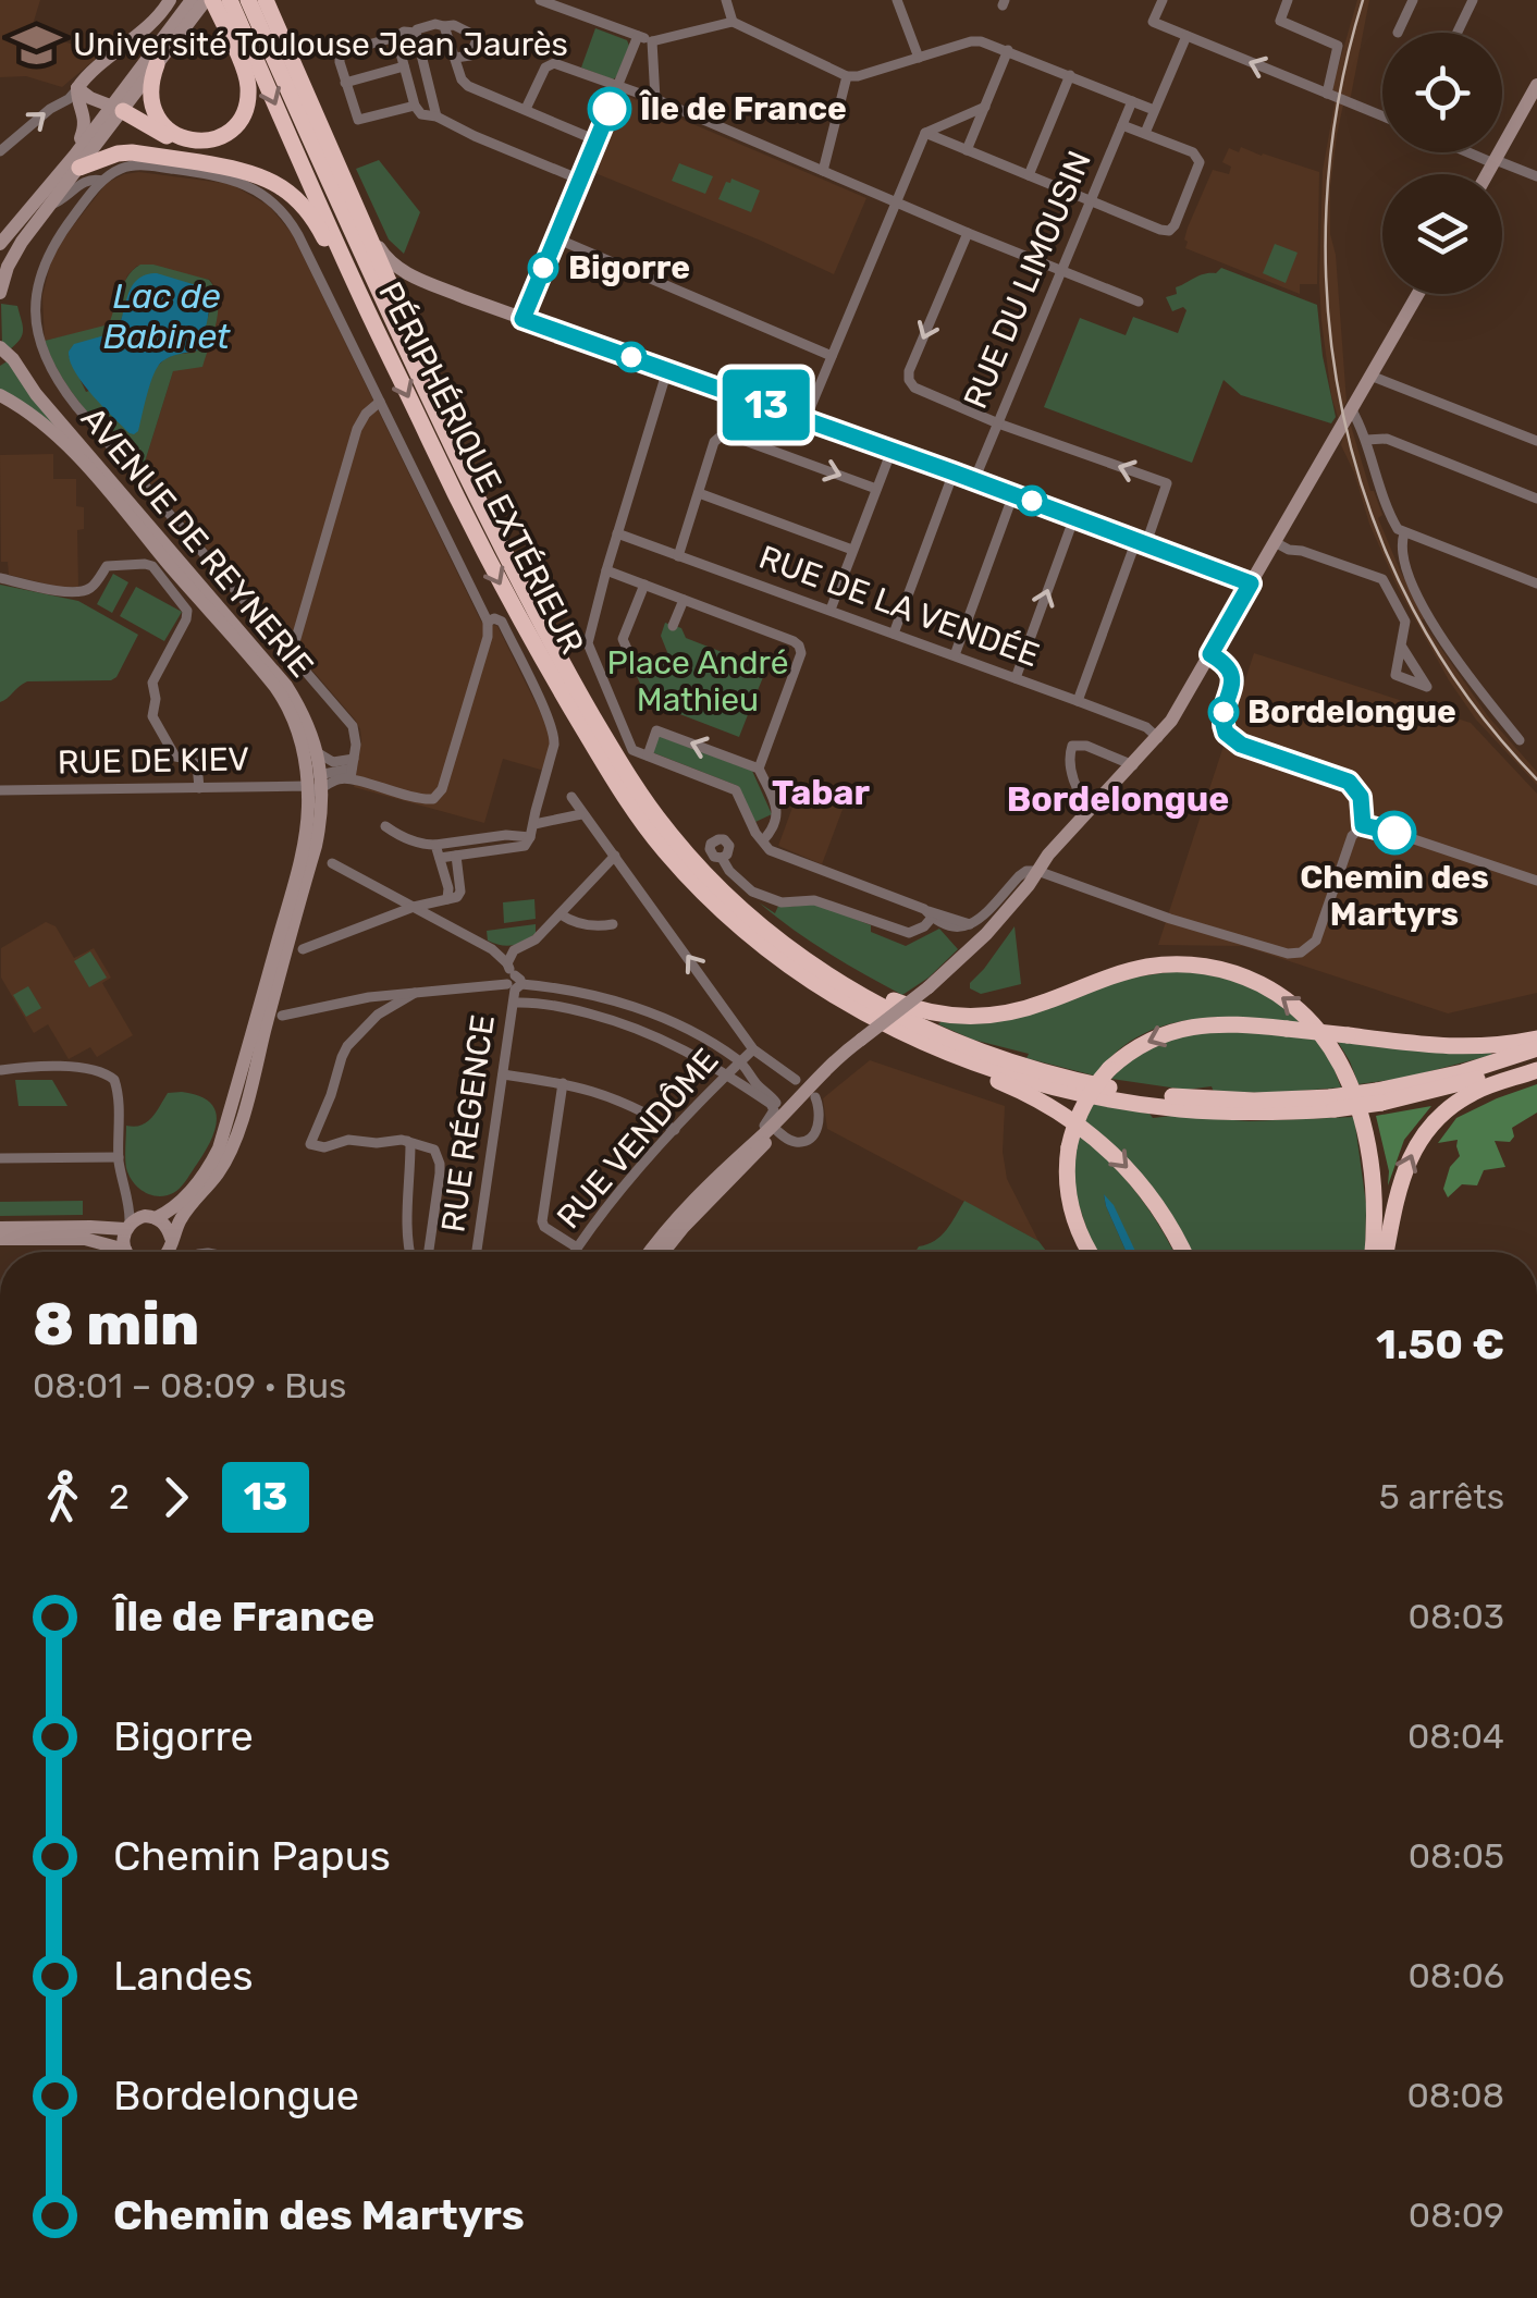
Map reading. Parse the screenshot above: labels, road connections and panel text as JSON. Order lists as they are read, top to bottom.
{
  "streets": {
    "highway": ["PÉRIPHÉRIQUE EXTÉRIEUR"],
    "street": [
      "RUE DU LIMOUSIN",
      "AVENUE DE REYNERIE",
      "RUE DE LA VENDÉE",
      "RUE DE KIEV",
      "RUE RÉGENCE",
      "RUE VENDÔME"
    ]
  },
  "crossings": [
    ["AVENUE DE REYNERIE", "RUE DE KIEV"]
  ],
  "districts": ["Tabar", "Bordelongue"],
  "water": ["Lac de Babinet"],
  "parks": ["Place André Mathieu"],
  "places": {
    "school or university": ["Université Toulouse Jean Jaurès"],
    "other": [
      "Île de France",
      "Bigorre",
      "Bordelongue",
      "Chemin des Martyrs"
    ]
  },
  "lines": ["bus line 13"],
  "page": {
    "on_map": "13",
    "heading": ["8 min", "08:01 – 08:09 · Bus", "1.50 €"],
    "legs": ["2", "13", "5 arrêts"],
    "list": [
      {
        "name": "Île de France",
        "value": "08:03"
      },
      {
        "name": "Bigorre",
        "value": "08:04"
      },
      {
        "name": "Chemin Papus",
        "value": "08:05"
      },
      {
        "name": "Landes",
        "value": "08:06"
      },
      {
        "name": "Bordelongue",
        "value": "08:08"
      },
      {
        "name": "Chemin des Martyrs",
        "value": "08:09"
      }
    ]
  }
}
